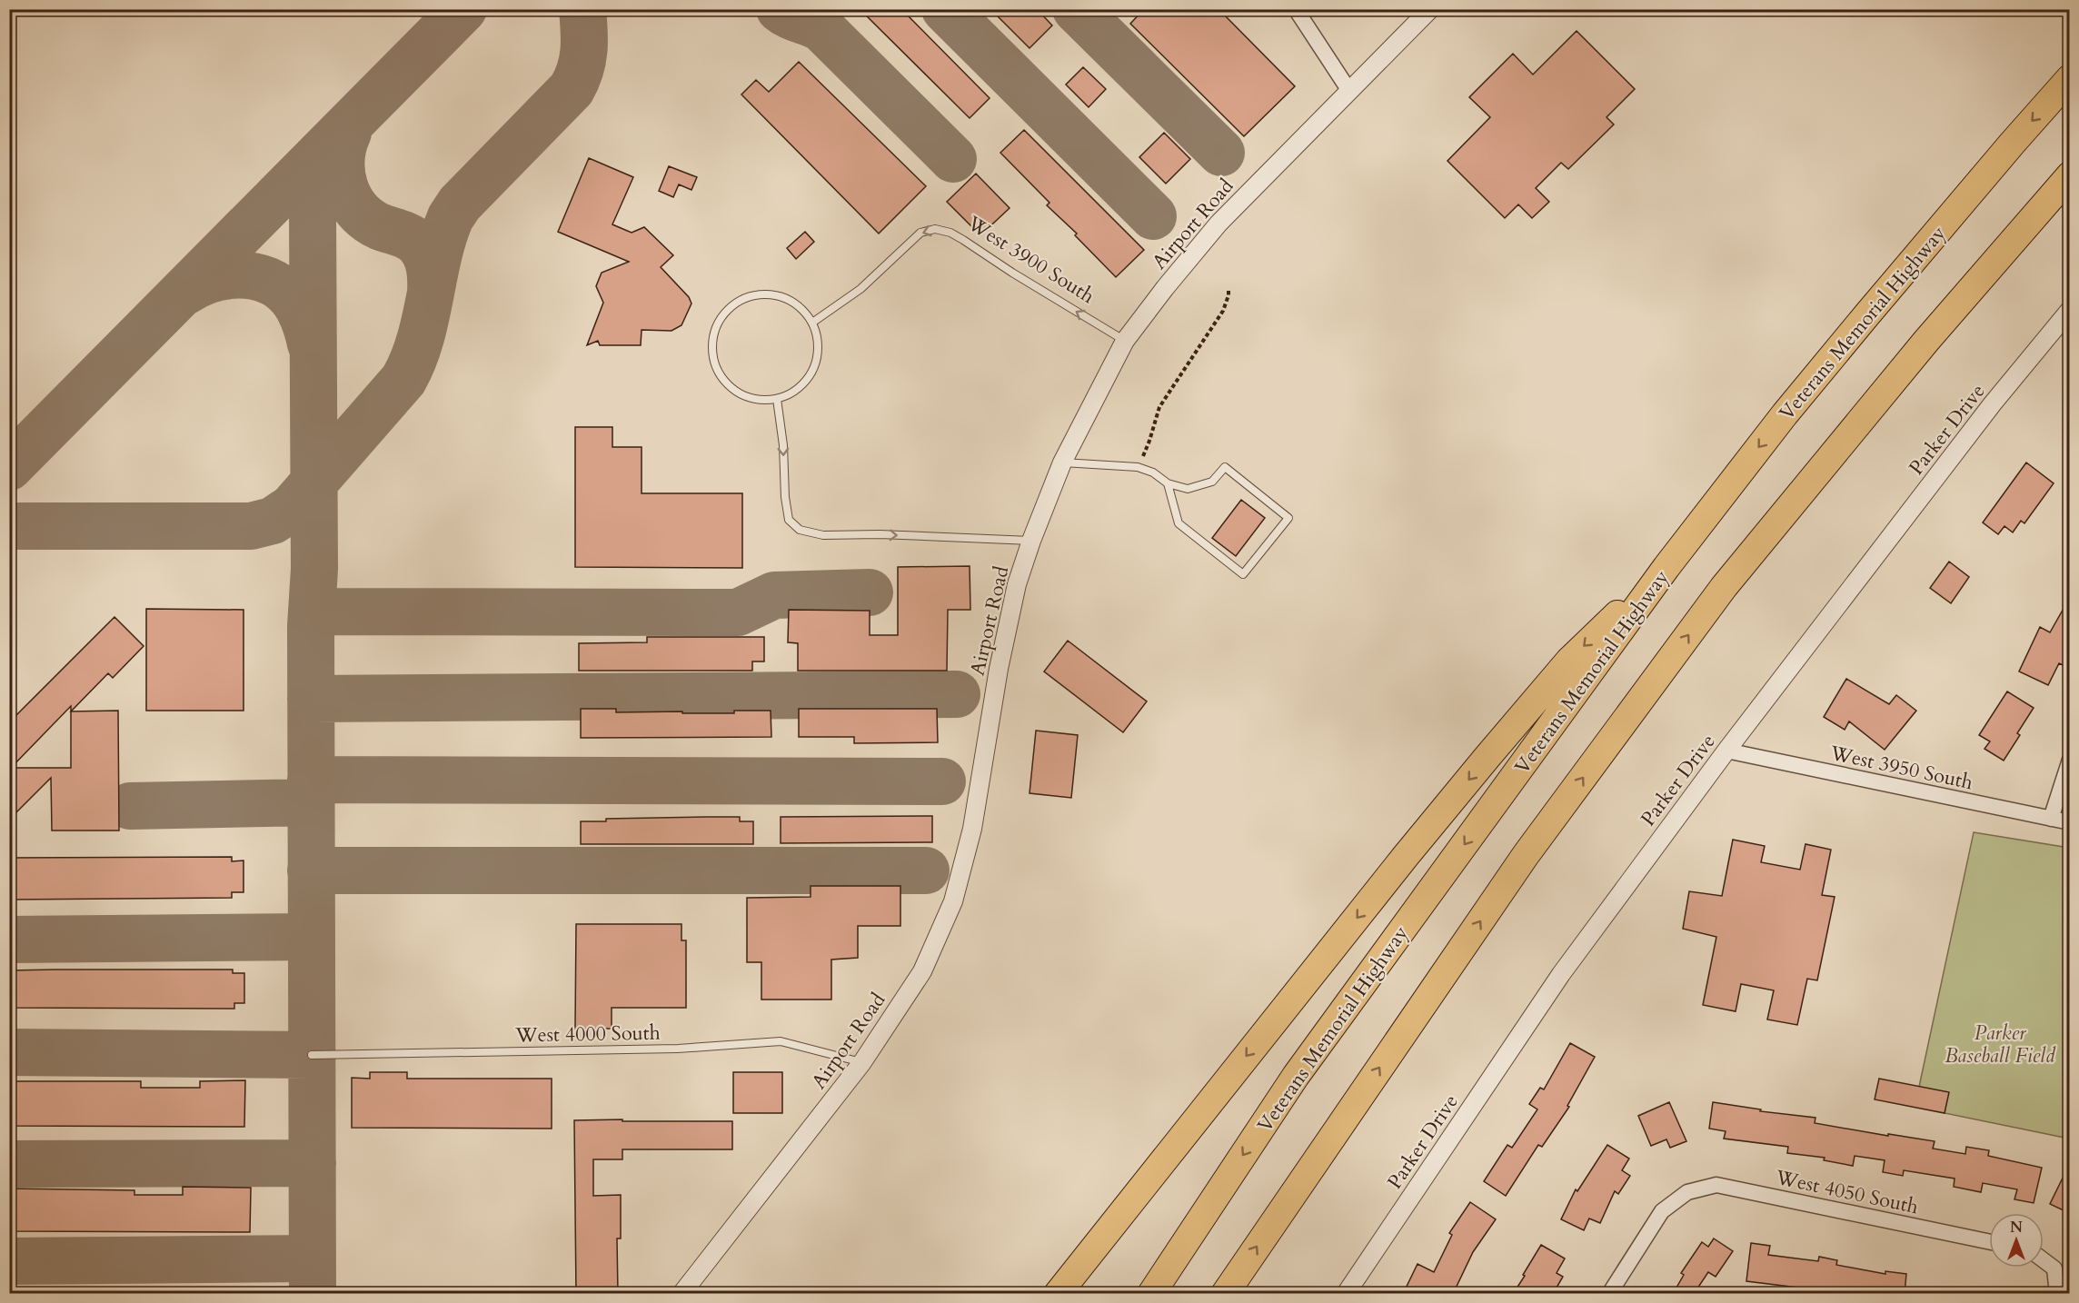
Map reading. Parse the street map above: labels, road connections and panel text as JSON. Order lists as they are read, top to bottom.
{
  "streets": {
    "highway": ["Veterans Memorial Highway"],
    "street": [
      "Airport Road",
      "Parker Drive",
      "West 3950 South",
      "West 4050 South"
    ],
    "lane": ["West 3900 South", "West 4000 South"]
  },
  "crossings": [
    ["Airport Road", "West 3900 South"],
    ["Airport Road", "West 4000 South"],
    ["Parker Drive", "West 3950 South"]
  ],
  "one_way": ["West 3900 South"],
  "parks": ["Parker Baseball Field"],
  "north": "top"
}
